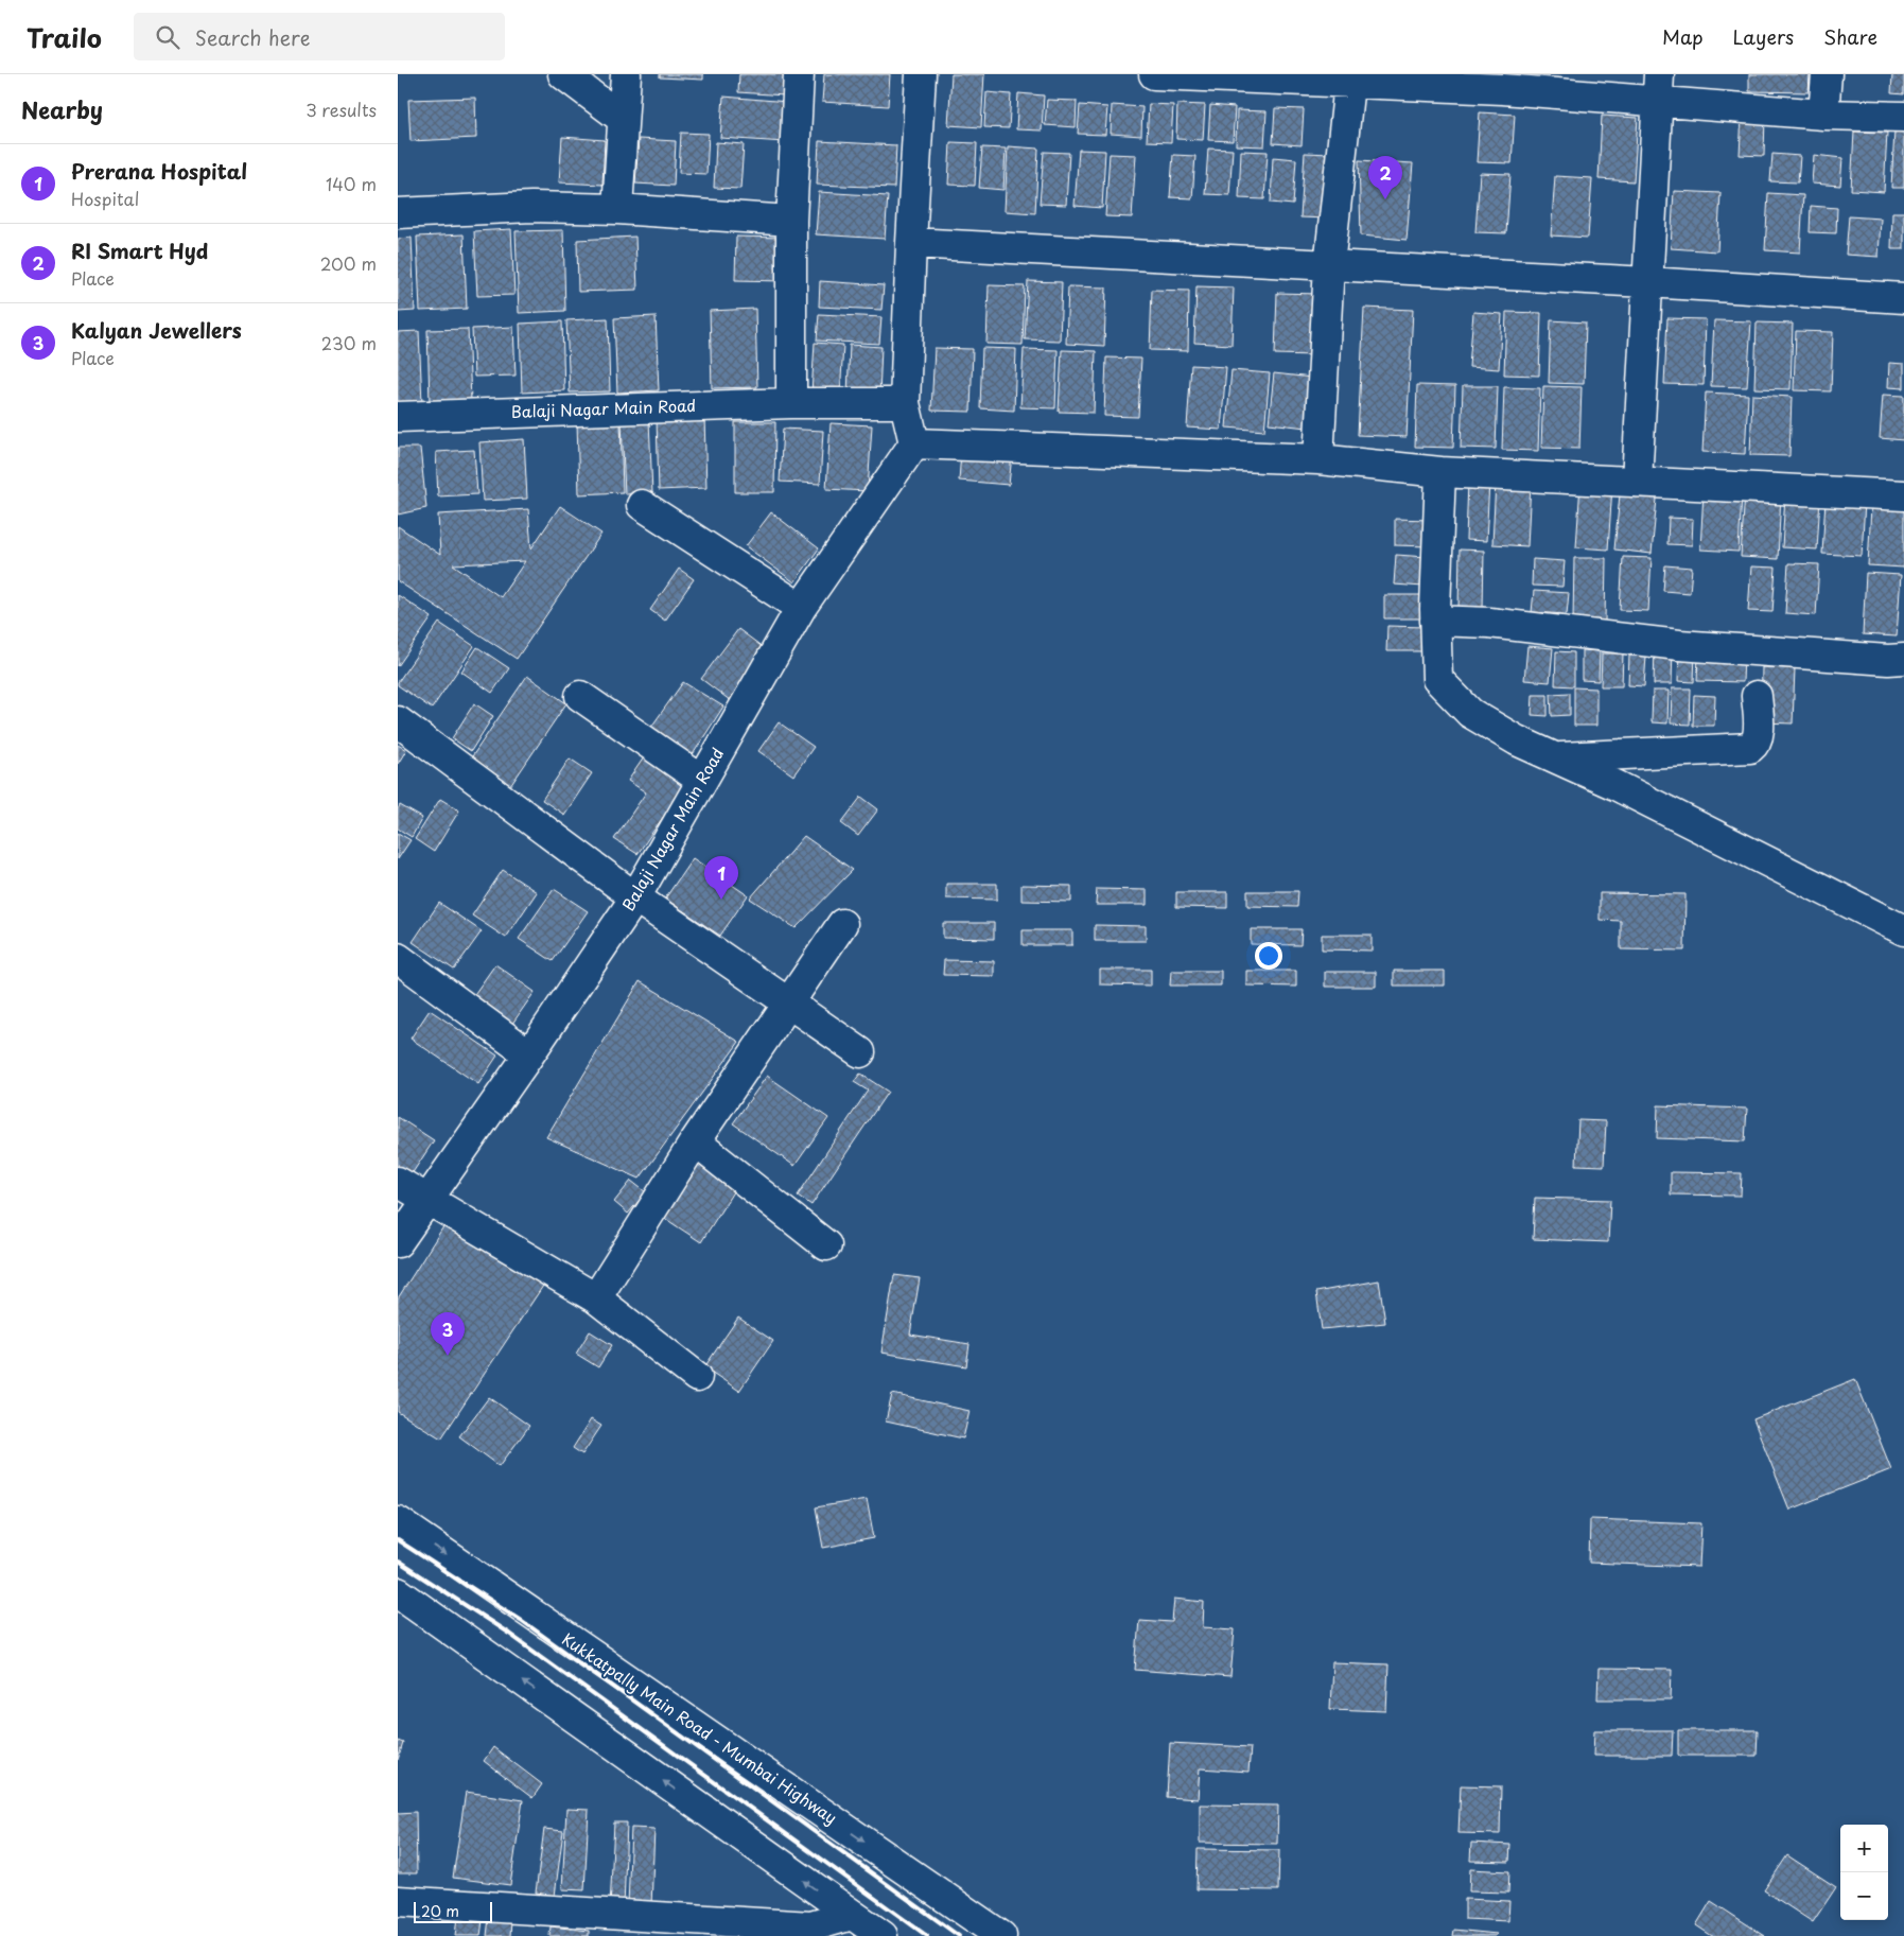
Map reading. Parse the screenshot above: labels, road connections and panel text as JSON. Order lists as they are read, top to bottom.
{
  "streets": {
    "main road": ["Balaji Nagar Main Road", "Kukkatpally Main Road - Mumbai Highway"]
  },
  "scale_bar": "20 m",
  "page": {
    "header": "Trailo",
    "search": "Search here",
    "nav": ["Map", "Layers", "Share"],
    "heading": ["Nearby", "3 results"],
    "list": [
      {
        "mark": "1",
        "name": "Prerana Hospital",
        "note": "Hospital",
        "value": "140 m"
      },
      {
        "mark": "2",
        "name": "RI Smart Hyd",
        "note": "Place",
        "value": "200 m"
      },
      {
        "mark": "3",
        "name": "Kalyan Jewellers",
        "note": "Place",
        "value": "230 m"
      }
    ],
    "pins": ["2", "1", "3"],
    "map_buttons": ["+", "−"],
    "scale": "20 m"
  }
}
